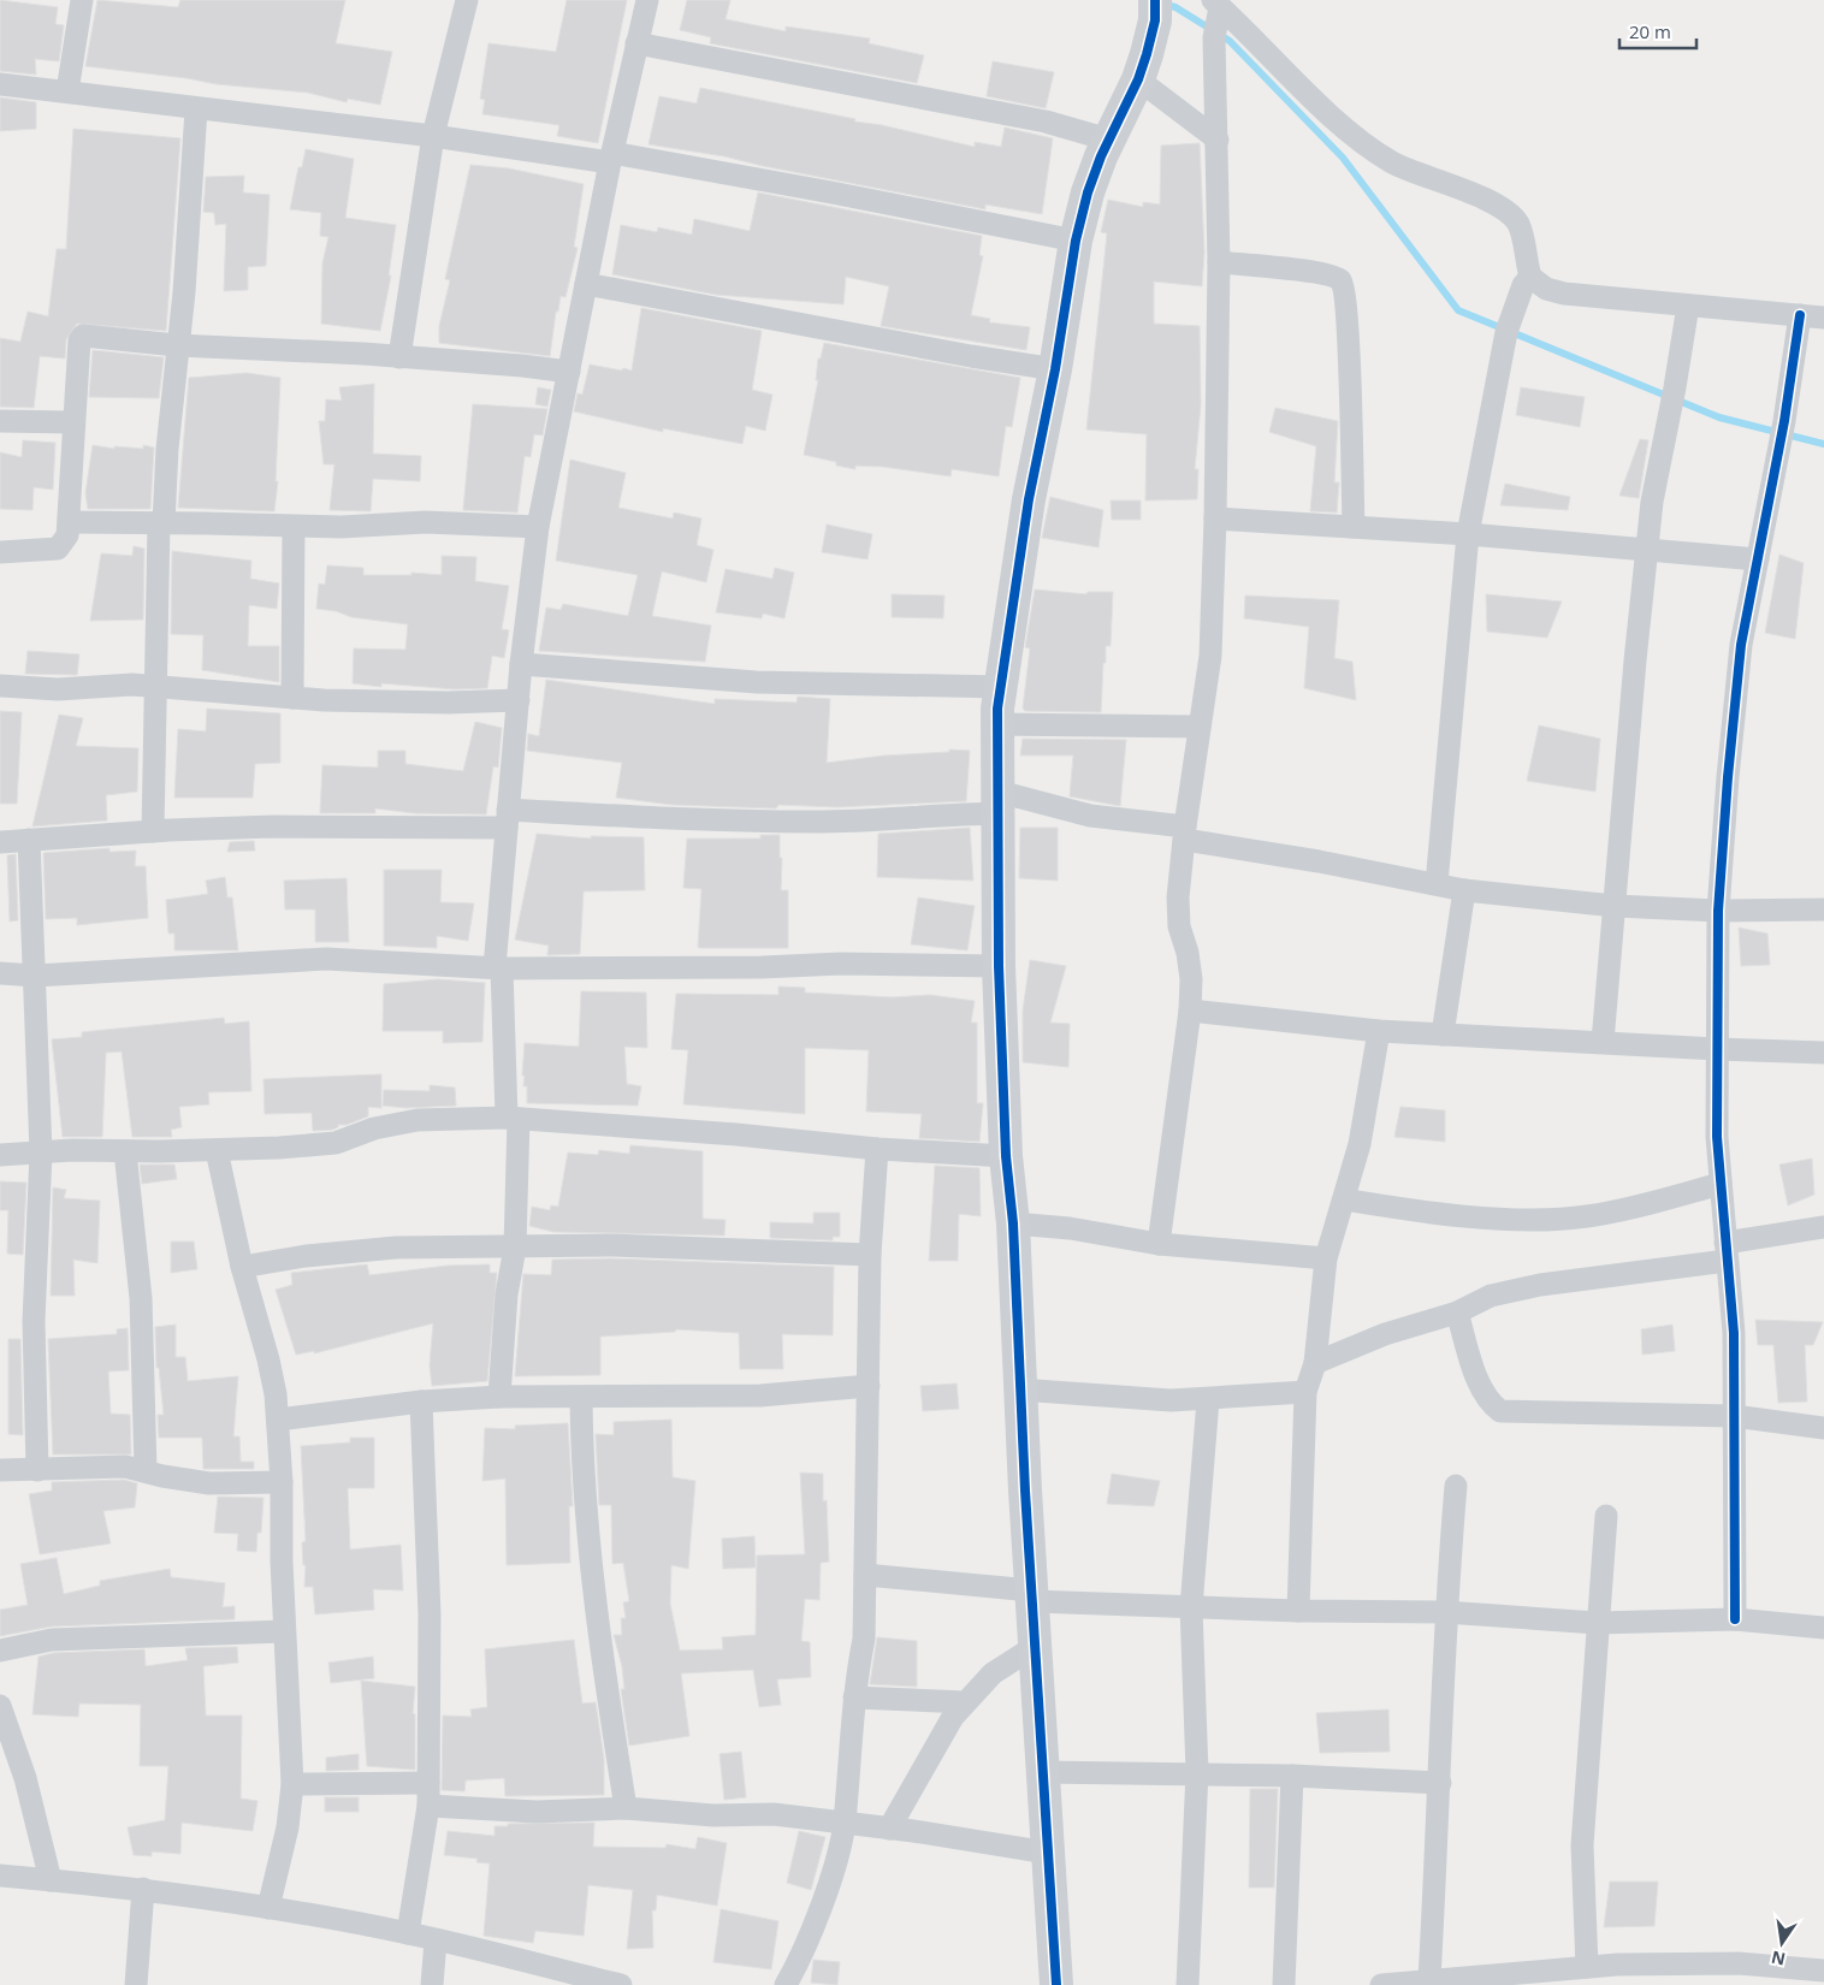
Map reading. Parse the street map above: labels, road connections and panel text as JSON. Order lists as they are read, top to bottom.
{
  "scale_bar": "20 m",
  "north": "bottom"
}
